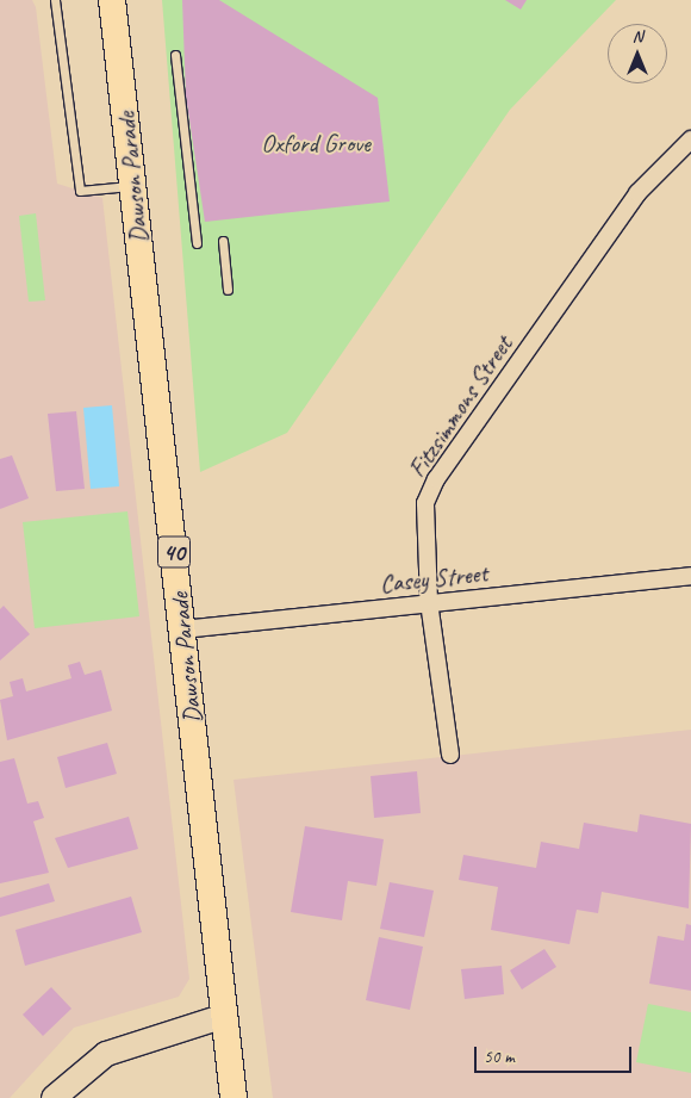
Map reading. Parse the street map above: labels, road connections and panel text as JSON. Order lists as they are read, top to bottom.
{
  "streets": {
    "main road": ["Dawson Parade", "40"],
    "street": ["Fitzsimmons Street", "Casey Street"]
  },
  "crossings": [
    ["Dawson Parade", "Casey Street"],
    ["Fitzsimmons Street", "Casey Street"]
  ],
  "parks": ["Oxford Grove"],
  "scale_bar": "50 m",
  "north": "top"
}
